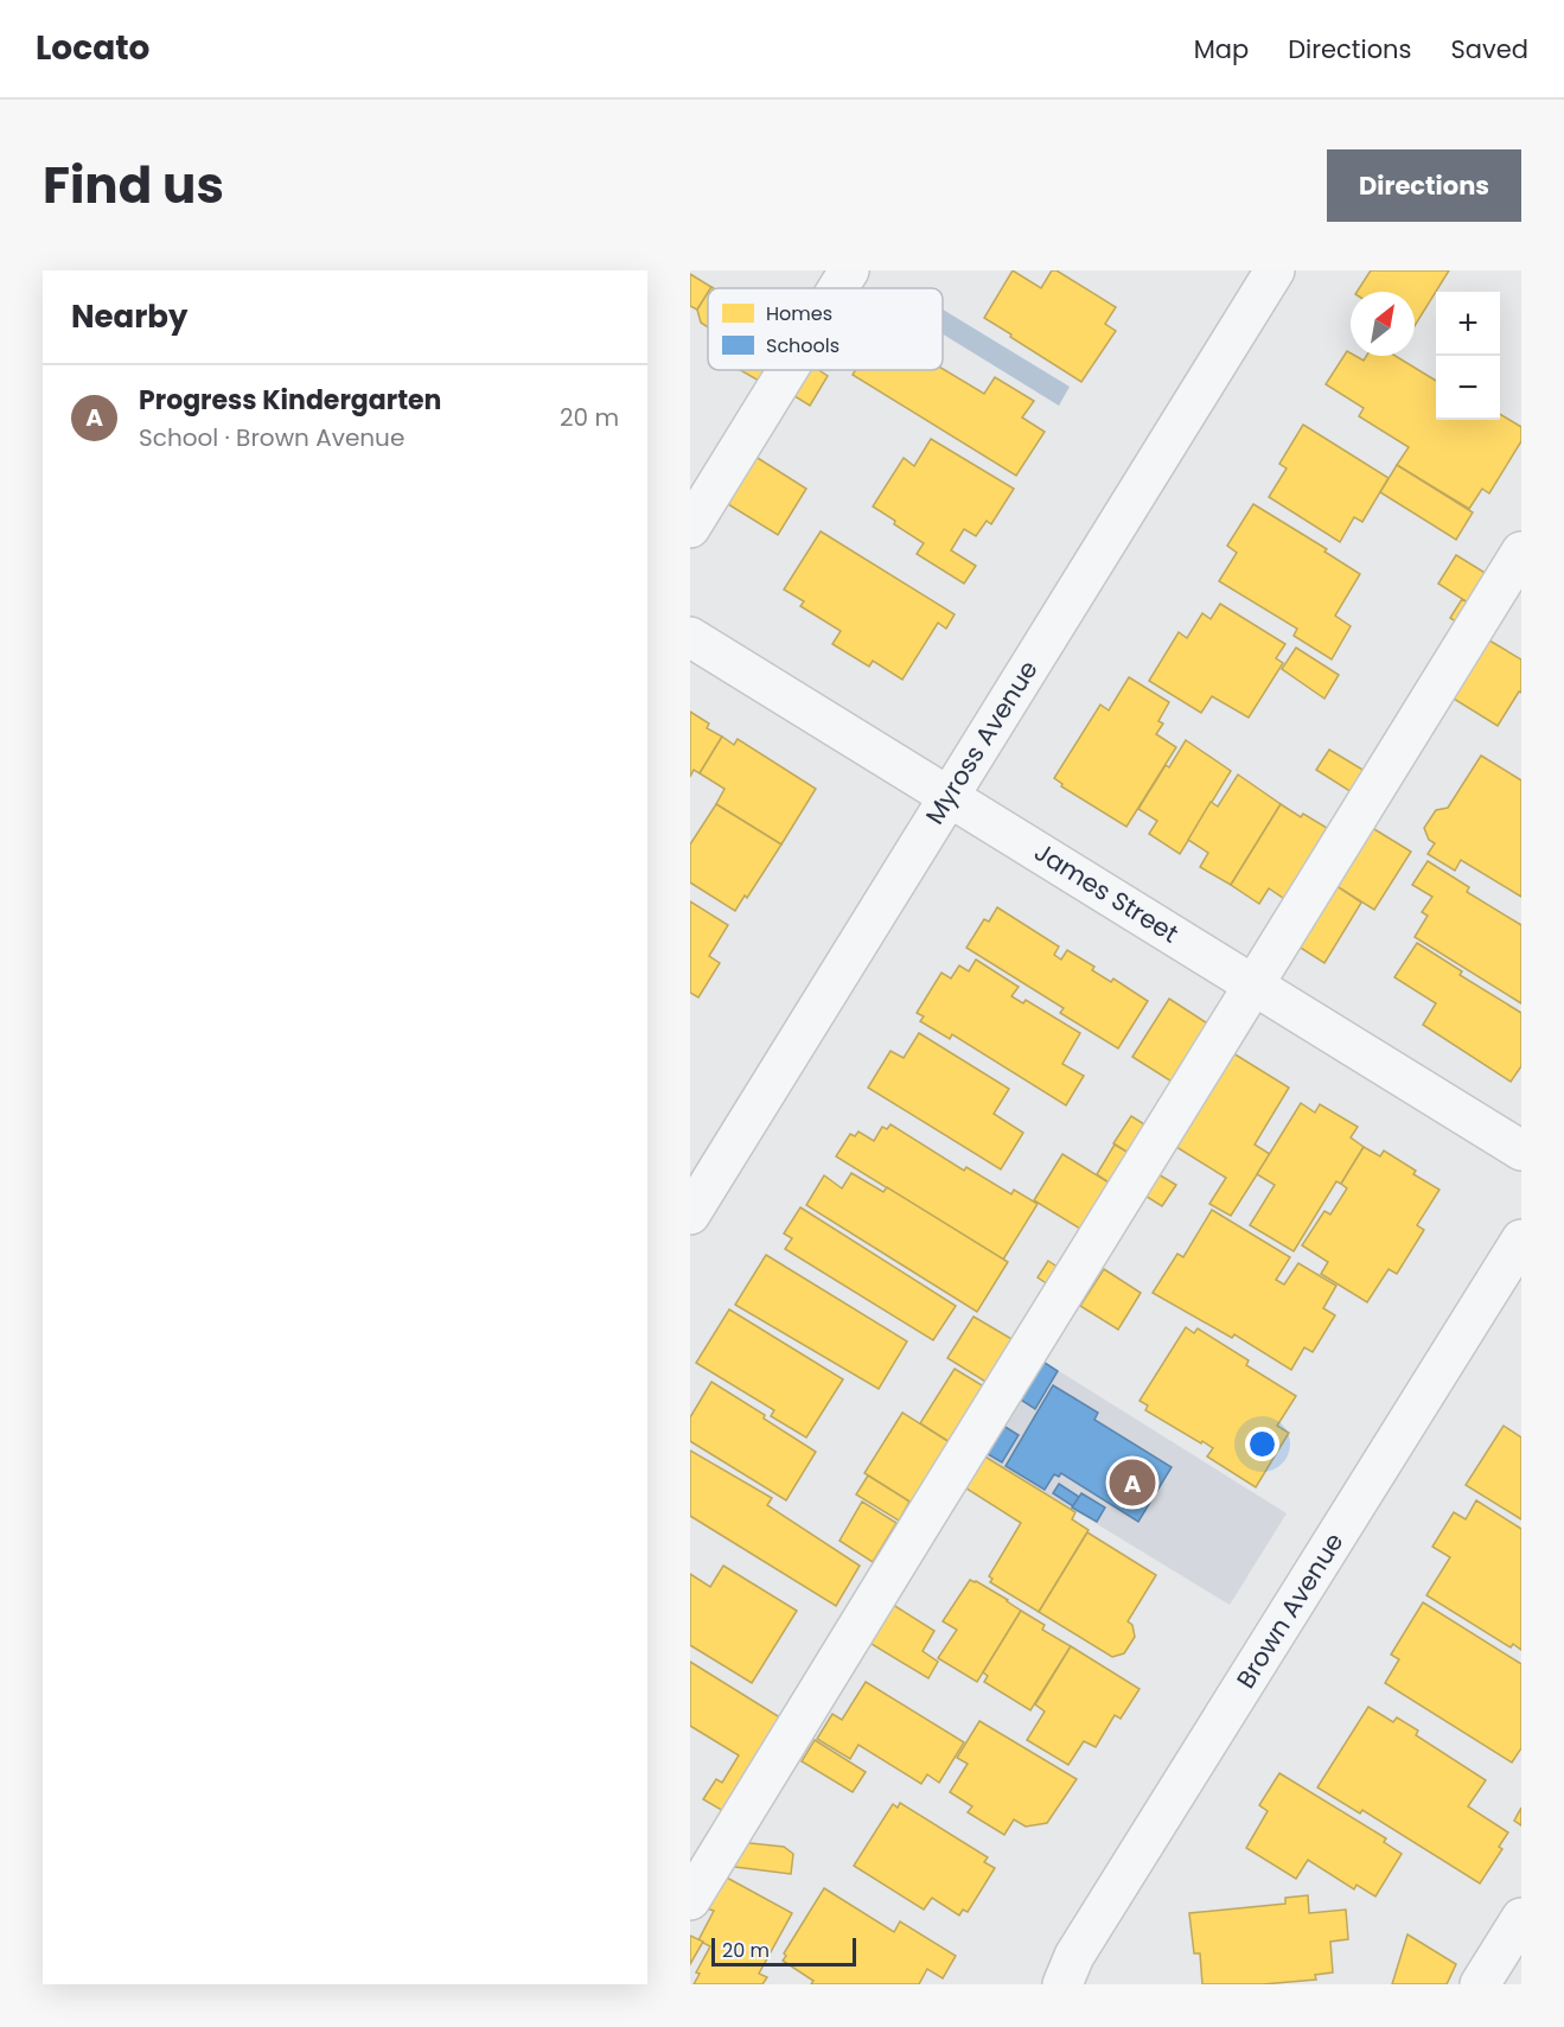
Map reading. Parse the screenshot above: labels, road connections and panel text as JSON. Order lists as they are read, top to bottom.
{
  "streets": {
    "street": ["Myross Avenue", "James Street", "Brown Avenue"]
  },
  "crossings": [
    ["Myross Avenue", "James Street"]
  ],
  "legend": ["Homes", "Schools"],
  "scale_bar": "20 m",
  "north": "top right",
  "page": {
    "header": "Locato",
    "nav": ["Map", "Directions", "Saved"],
    "title": "Find us",
    "buttons": "Directions",
    "heading": "Nearby",
    "map_buttons": ["+", "−"],
    "list": [
      {
        "mark": "A",
        "name": "Progress Kindergarten",
        "note": "School · Brown Avenue",
        "value": "20 m"
      }
    ],
    "pins": "A",
    "scale": "20 m"
  }
}
